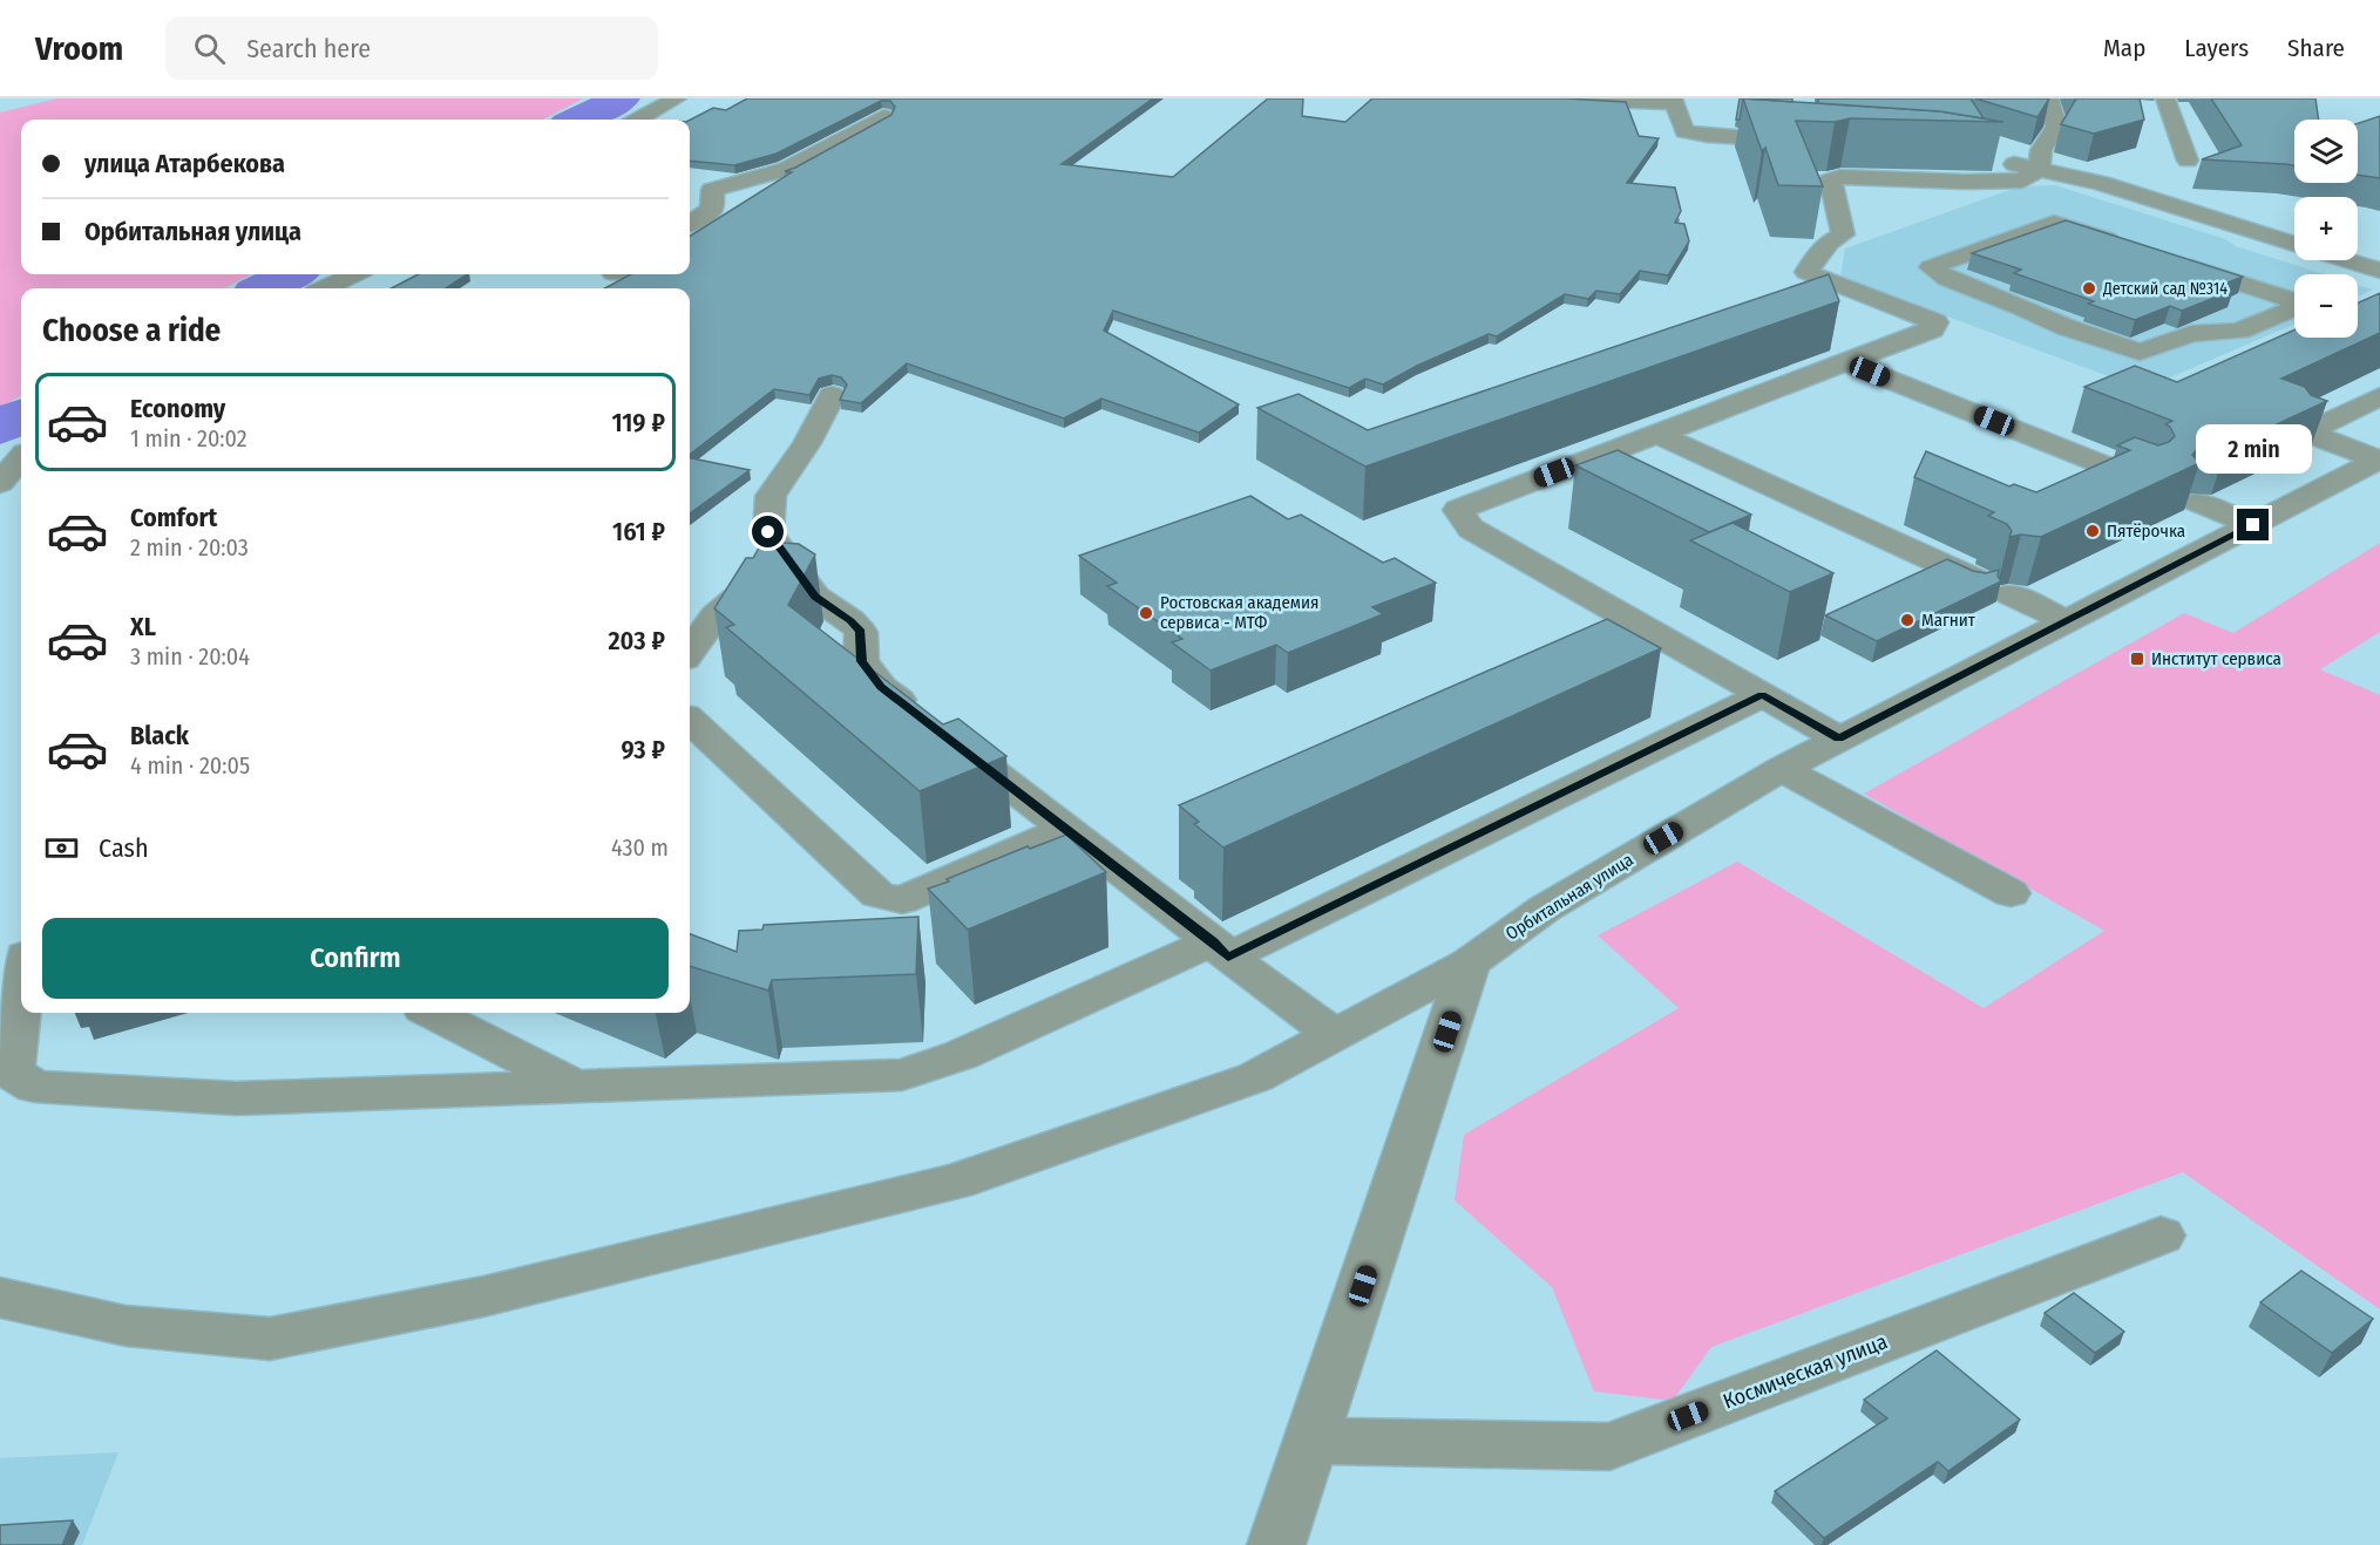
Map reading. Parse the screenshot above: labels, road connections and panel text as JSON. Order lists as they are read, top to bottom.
{
  "streets": {
    "street": ["Орбитальная улица", "Космическая улица"]
  },
  "places": {
    "other": [
      "Детский сад №314",
      "Пятёрочка",
      "Ростовская академия сервиса - МТФ",
      "Магнит"
    ],
    "transit": ["Институт сервиса"]
  },
  "page": {
    "header": "Vroom",
    "search": "Search here",
    "nav": ["Map", "Layers", "Share"],
    "map_buttons": ["+", "−"],
    "banner": ["улица Атарбекова", "Орбитальная улица"],
    "heading": "Choose a ride",
    "list": [
      {
        "name": "Economy",
        "note": "1 min · 20:02",
        "value": "119 ₽"
      },
      {
        "name": "Comfort",
        "note": "2 min · 20:03",
        "value": "161 ₽"
      },
      {
        "name": "XL",
        "note": "3 min · 20:04",
        "value": "203 ₽"
      },
      {
        "name": "Black",
        "note": "4 min · 20:05",
        "value": "93 ₽"
      }
    ],
    "bubble": "2 min",
    "pay": ["Cash", "430 m"],
    "buttons": "Confirm"
  }
}
